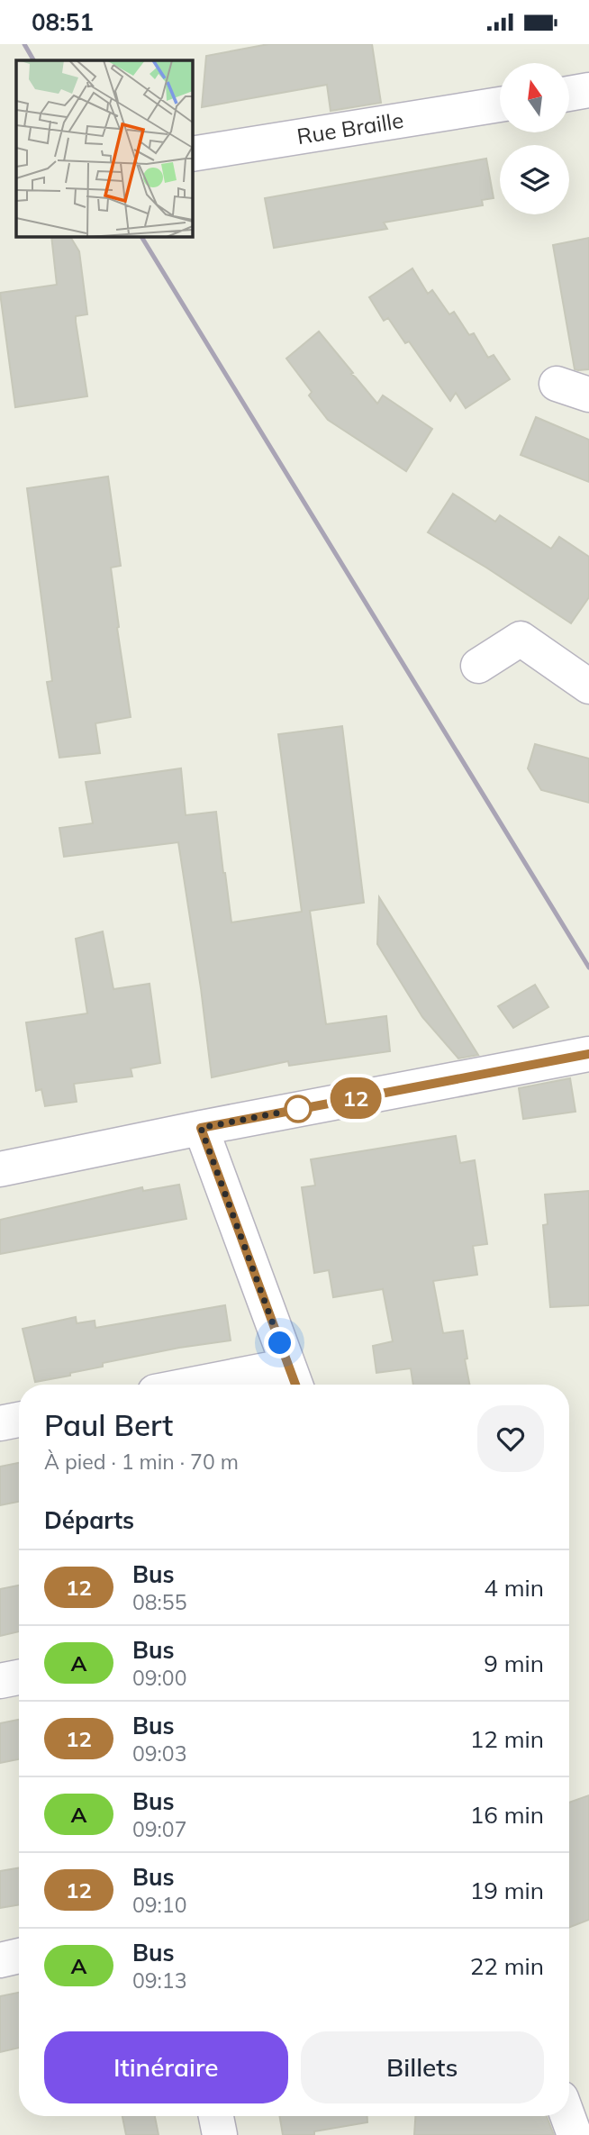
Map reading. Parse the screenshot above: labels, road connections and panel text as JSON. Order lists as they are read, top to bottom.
{
  "streets": {
    "street": ["Rue Braille"]
  },
  "lines": ["bus line 12"],
  "north": "top",
  "page": {
    "status": "08:51",
    "on_map": "12",
    "heading": [
      ["Paul Bert", "À pied · 1 min · 70 m"],
      "Départs"
    ],
    "list": [
      {
        "mark": "12",
        "name": "Bus",
        "note": "08:55",
        "value": "4 min"
      },
      {
        "mark": "A",
        "name": "Bus",
        "note": "09:00",
        "value": "9 min"
      },
      {
        "mark": "12",
        "name": "Bus",
        "note": "09:03",
        "value": "12 min"
      },
      {
        "mark": "A",
        "name": "Bus",
        "note": "09:07",
        "value": "16 min"
      },
      {
        "mark": "12",
        "name": "Bus",
        "note": "09:10",
        "value": "19 min"
      },
      {
        "mark": "A",
        "name": "Bus",
        "note": "09:13",
        "value": "22 min"
      }
    ],
    "buttons": ["Itinéraire", "Billets"]
  }
}
